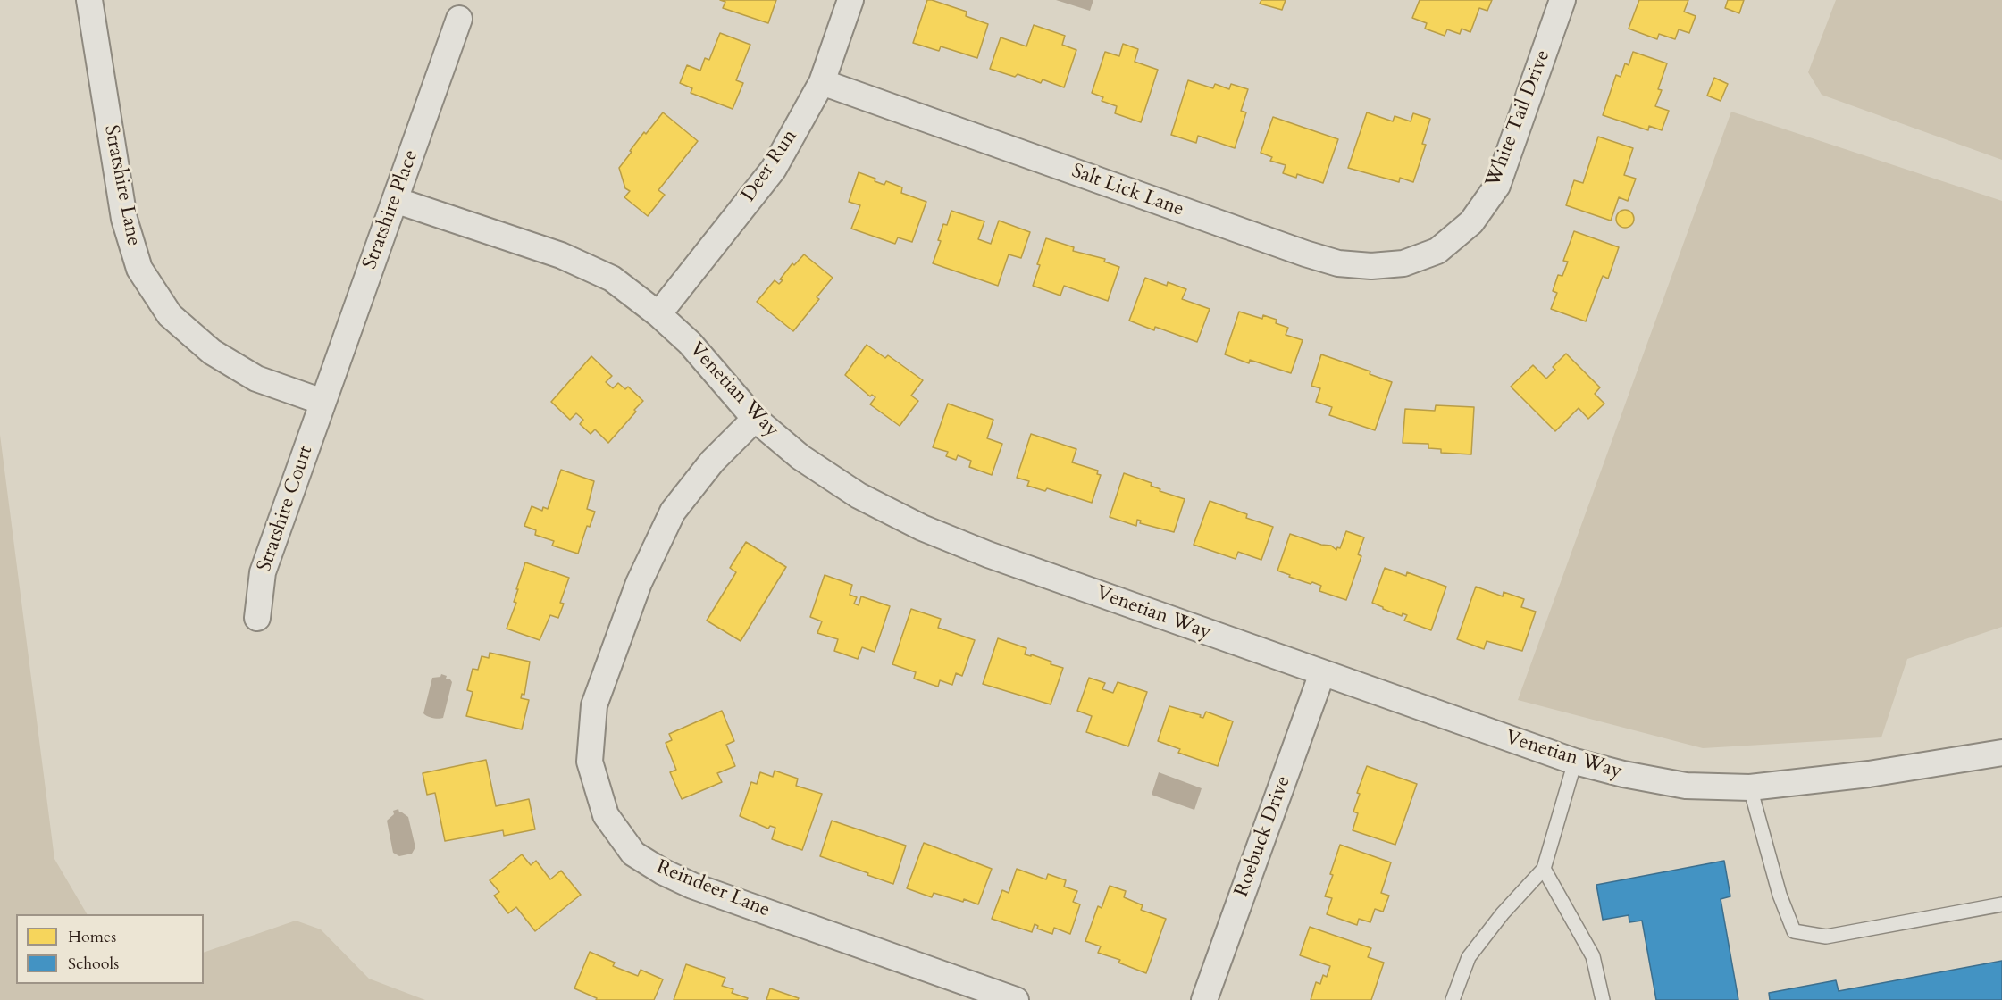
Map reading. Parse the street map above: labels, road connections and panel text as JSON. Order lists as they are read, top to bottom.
{
  "streets": {
    "street": [
      "White Tail Drive",
      "Deer Run",
      "Stratshire Lane",
      "Salt Lick Lane",
      "Stratshire Place",
      "Venetian Way",
      "Stratshire Court",
      "Roebuck Drive",
      "Reindeer Lane"
    ]
  },
  "crossings": [
    ["White Tail Drive", "Salt Lick Lane"],
    ["Deer Run", "Salt Lick Lane"],
    ["Deer Run", "Venetian Way"],
    ["Stratshire Lane", "Stratshire Place"],
    ["Stratshire Lane", "Stratshire Court"],
    ["Stratshire Place", "Venetian Way"],
    ["Stratshire Place", "Stratshire Court"],
    ["Venetian Way", "Roebuck Drive"],
    ["Venetian Way", "Reindeer Lane"]
  ],
  "legend": ["Homes", "Schools"]
}
